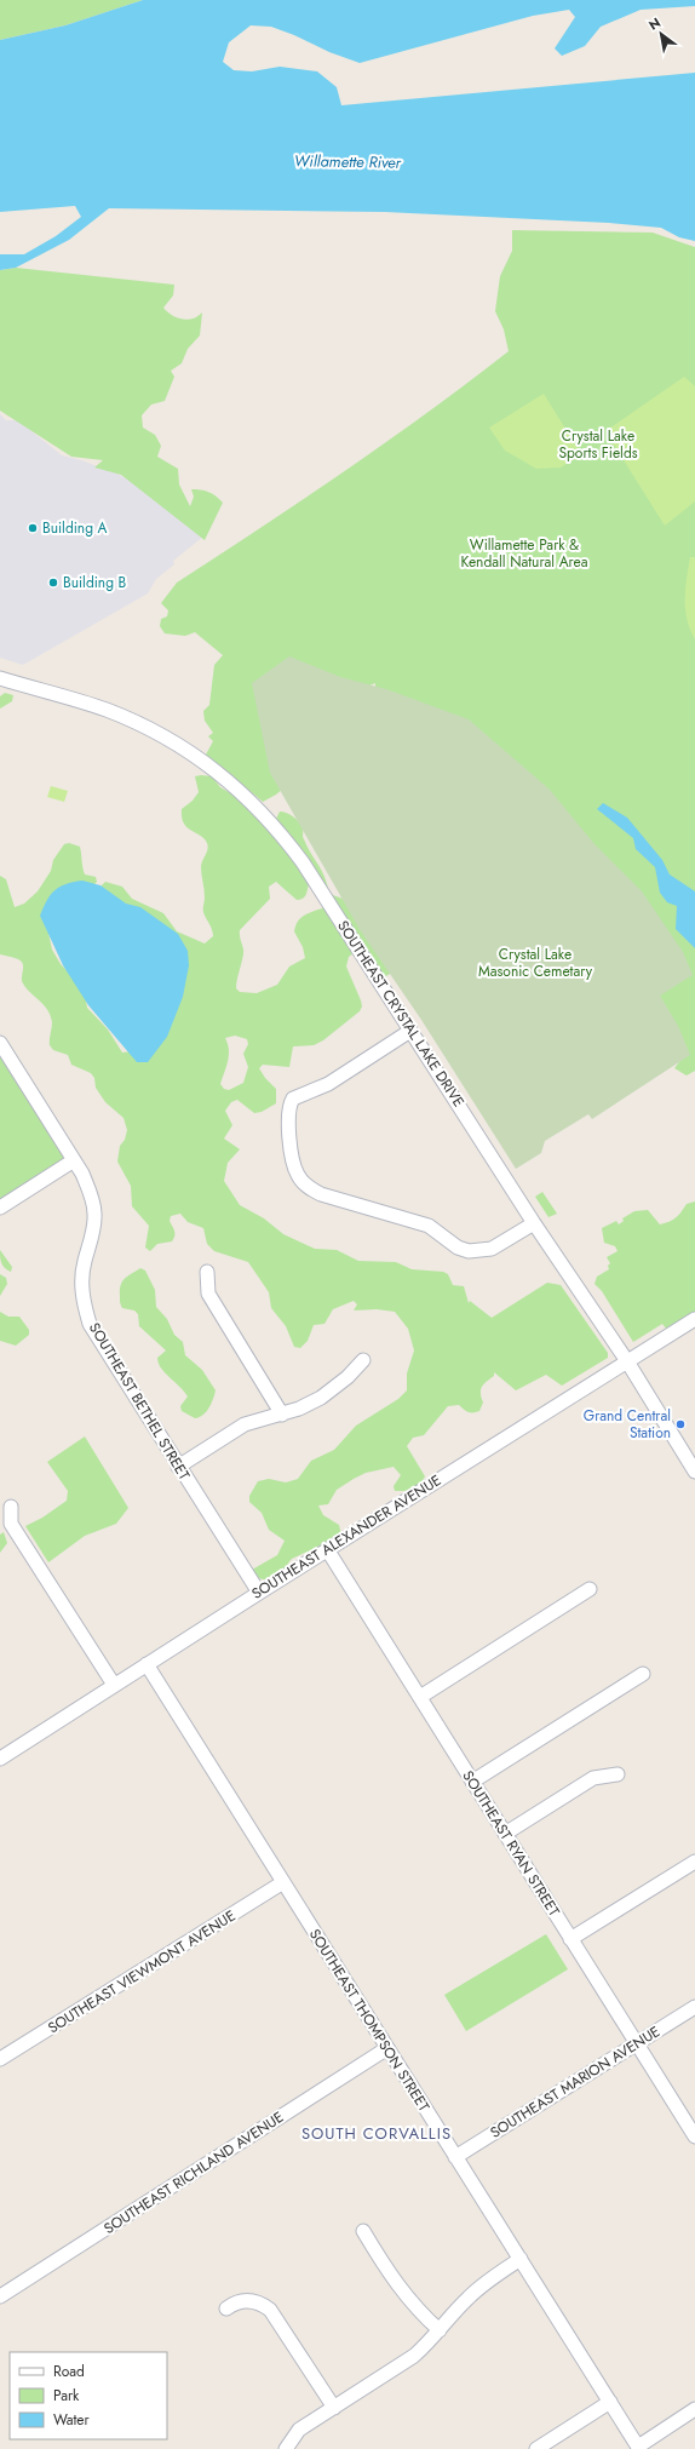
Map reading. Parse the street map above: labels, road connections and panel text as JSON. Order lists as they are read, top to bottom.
{
  "streets": {
    "street": [
      "SOUTHEAST CRYSTAL LAKE DRIVE",
      "SOUTHEAST BETHEL STREET",
      "SOUTHEAST ALEXANDER AVENUE",
      "SOUTHEAST RYAN STREET",
      "SOUTHEAST VIEWMONT AVENUE",
      "SOUTHEAST THOMPSON STREET",
      "SOUTHEAST MARION AVENUE",
      "SOUTHEAST RICHLAND AVENUE"
    ]
  },
  "crossings": [
    ["SOUTHEAST CRYSTAL LAKE DRIVE", "SOUTHEAST ALEXANDER AVENUE"],
    ["SOUTHEAST BETHEL STREET", "SOUTHEAST ALEXANDER AVENUE"],
    ["SOUTHEAST ALEXANDER AVENUE", "SOUTHEAST RYAN STREET"],
    ["SOUTHEAST ALEXANDER AVENUE", "SOUTHEAST THOMPSON STREET"],
    ["SOUTHEAST RYAN STREET", "SOUTHEAST MARION AVENUE"],
    ["SOUTHEAST VIEWMONT AVENUE", "SOUTHEAST THOMPSON STREET"],
    ["SOUTHEAST THOMPSON STREET", "SOUTHEAST MARION AVENUE"],
    ["SOUTHEAST THOMPSON STREET", "SOUTHEAST RICHLAND AVENUE"]
  ],
  "districts": ["SOUTH CORVALLIS"],
  "water": ["Willamette River"],
  "parks": ["Crystal Lake Sports Fields", "Willamette Park & Kendall Natural Area", "Crystal Lake Masonic Cemetary"],
  "places": ["Building A", "Building B", "Grand Central Station"],
  "legend": ["Road", "Park", "Water"],
  "north": "top left"
}
